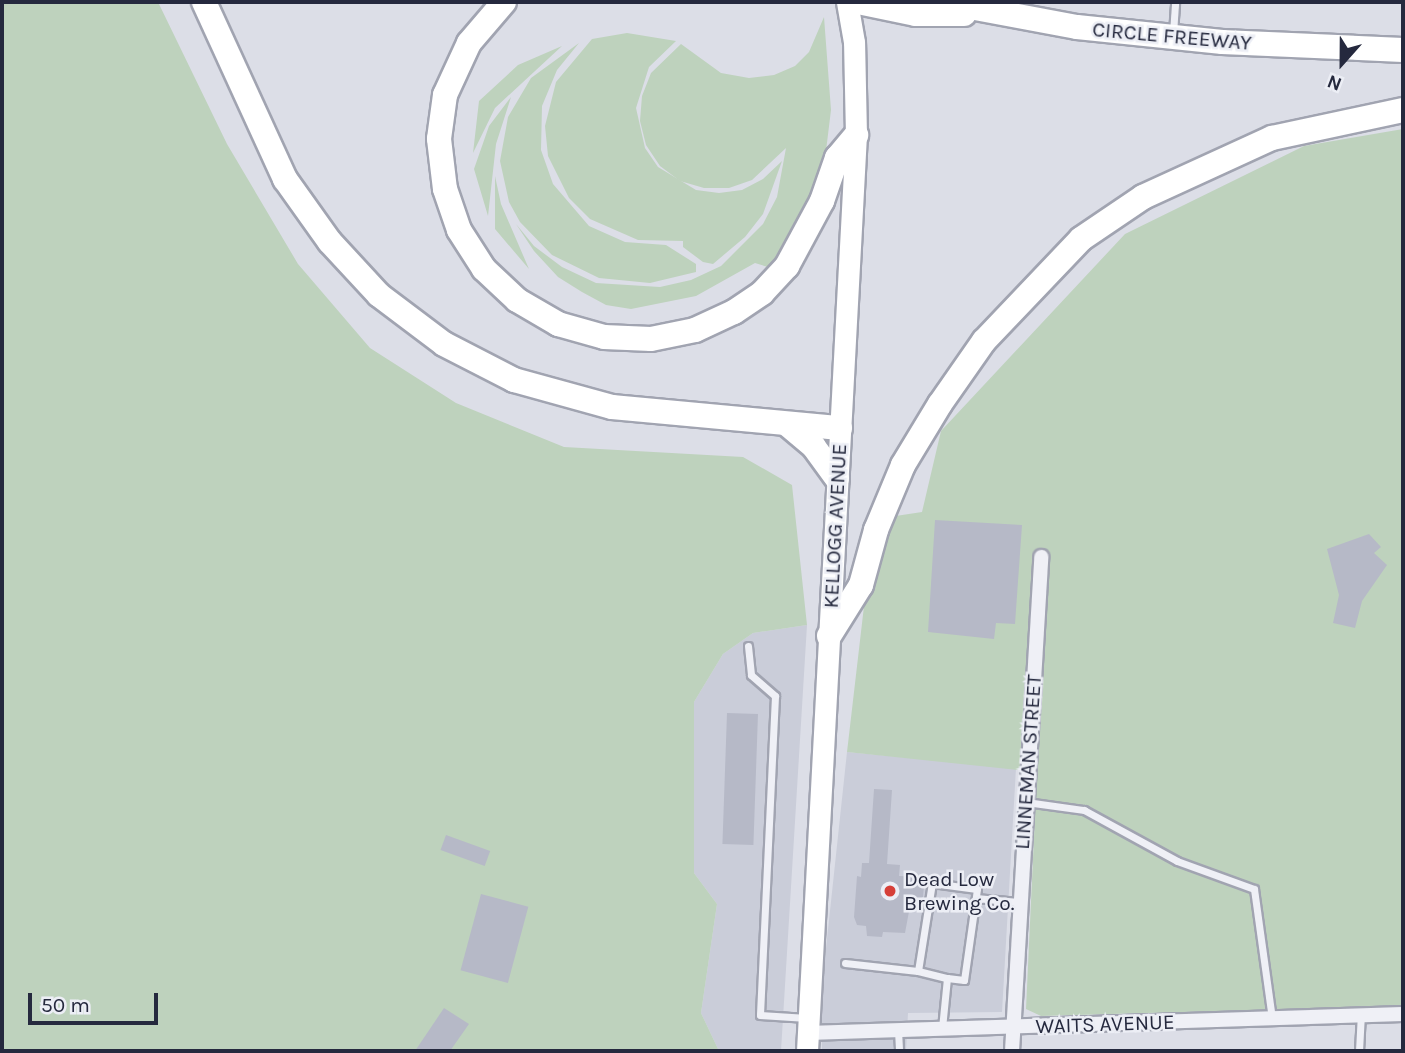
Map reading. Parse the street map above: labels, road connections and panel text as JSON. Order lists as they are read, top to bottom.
{
  "streets": {
    "highway": ["CIRCLE FREEWAY"],
    "main road": ["KELLOGG AVENUE"],
    "street": ["LINNEMAN STREET", "WAITS AVENUE"]
  },
  "crossings": [
    ["KELLOGG AVENUE", "WAITS AVENUE"],
    ["LINNEMAN STREET", "WAITS AVENUE"]
  ],
  "places": ["Dead Low Brewing Co."],
  "scale_bar": "50 m",
  "north": "bottom"
}
